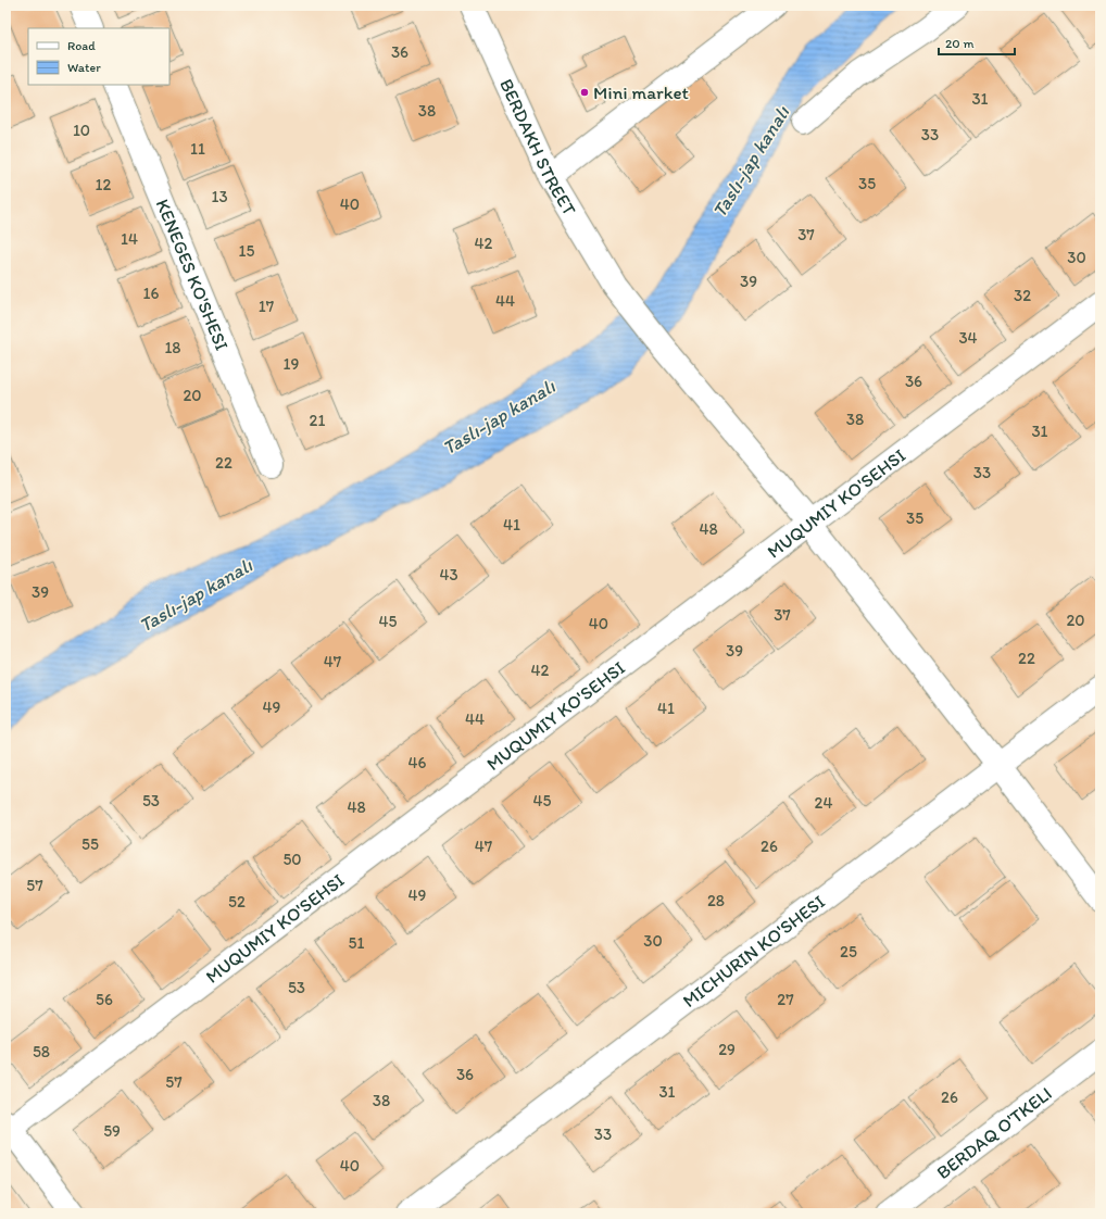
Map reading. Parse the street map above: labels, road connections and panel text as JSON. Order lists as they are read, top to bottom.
{
  "streets": {
    "street": [
      "BERDAKH STREET",
      "KENEGES KO'SHESI",
      "MUQUMIY KO'SEHSI",
      "MICHURIN KO'SHESI",
      "BERDAQ O'TKELI"
    ]
  },
  "crossings": [
    ["BERDAKH STREET", "MUQUMIY KO'SEHSI"],
    ["BERDAKH STREET", "MICHURIN KO'SHESI"]
  ],
  "water": ["Taslı-jap kanalı"],
  "places": ["Mini market"],
  "house_numbers": [
    "36",
    "31",
    "38",
    "10",
    "33",
    "11",
    "35",
    "12",
    "13",
    "40",
    "37",
    "14",
    "42",
    "15",
    "30",
    "39",
    "16",
    "32",
    "44",
    "17",
    "34",
    "18",
    "19",
    "36",
    "20",
    "38",
    "21",
    "31",
    "22",
    "33",
    "35",
    "41",
    "48",
    "43",
    "39",
    "37",
    "20",
    "45",
    "40",
    "39",
    "22",
    "47",
    "42",
    "49",
    "41",
    "44",
    "46",
    "53",
    "45",
    "24",
    "48",
    "55",
    "47",
    "26",
    "50",
    "57",
    "49",
    "28",
    "52",
    "30",
    "51",
    "25",
    "53",
    "56",
    "27",
    "29",
    "58",
    "36",
    "57",
    "31",
    "26",
    "38",
    "59",
    "33",
    "40"
  ],
  "legend": ["Road", "Water"],
  "scale_bar": "20 m"
}
